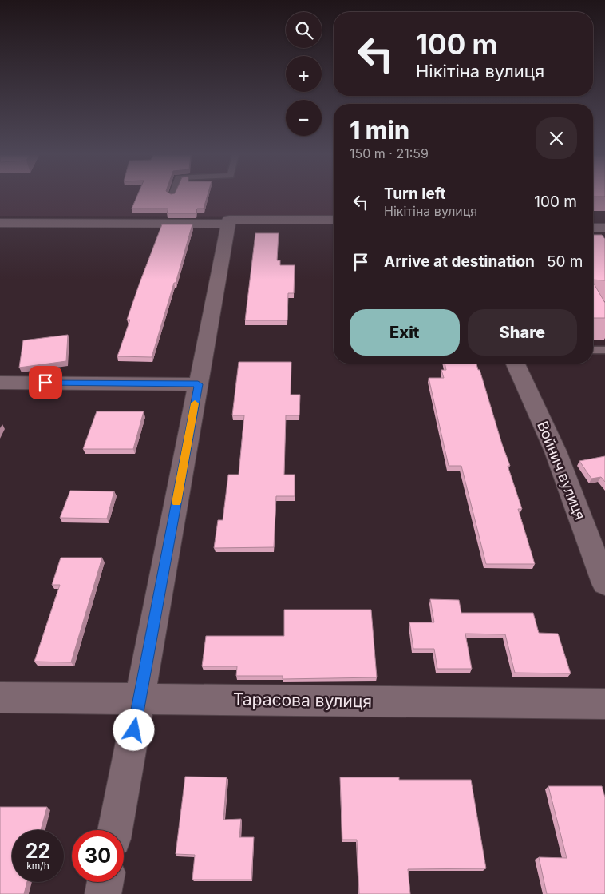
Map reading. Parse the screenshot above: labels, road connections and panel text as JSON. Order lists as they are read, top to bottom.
{
  "streets": {
    "street": ["Войнич вулиця", "Тарасова вулиця"]
  },
  "page": {
    "map_buttons": ["+", "−"],
    "turn": ["100 m", "Нікітіна вулиця"],
    "heading": ["1 min", "150 m · 21:59"],
    "list": [
      {
        "name": "Turn left",
        "note": "Нікітіна вулиця",
        "value": "100 m"
      },
      {
        "name": "Arrive at destination",
        "value": "50 m"
      }
    ],
    "buttons": ["Exit", "Share"],
    "speed": "22 km/h",
    "limit": "30"
  }
}
